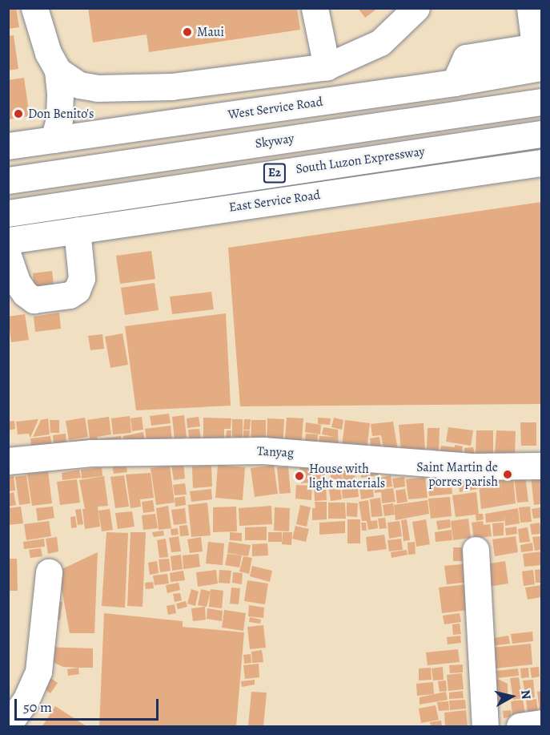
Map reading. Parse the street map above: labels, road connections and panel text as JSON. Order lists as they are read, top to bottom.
{
  "streets": {
    "main road": [
      "West Service Road",
      "Skyway",
      "South Luzon Expressway",
      "E2",
      "East Service Road",
      "Tanyag"
    ]
  },
  "places": [
    "Maui",
    "Don Benito's",
    "Saint Martin de porres parish",
    "House with light materials"
  ],
  "scale_bar": "50 m",
  "north": "right"
}
